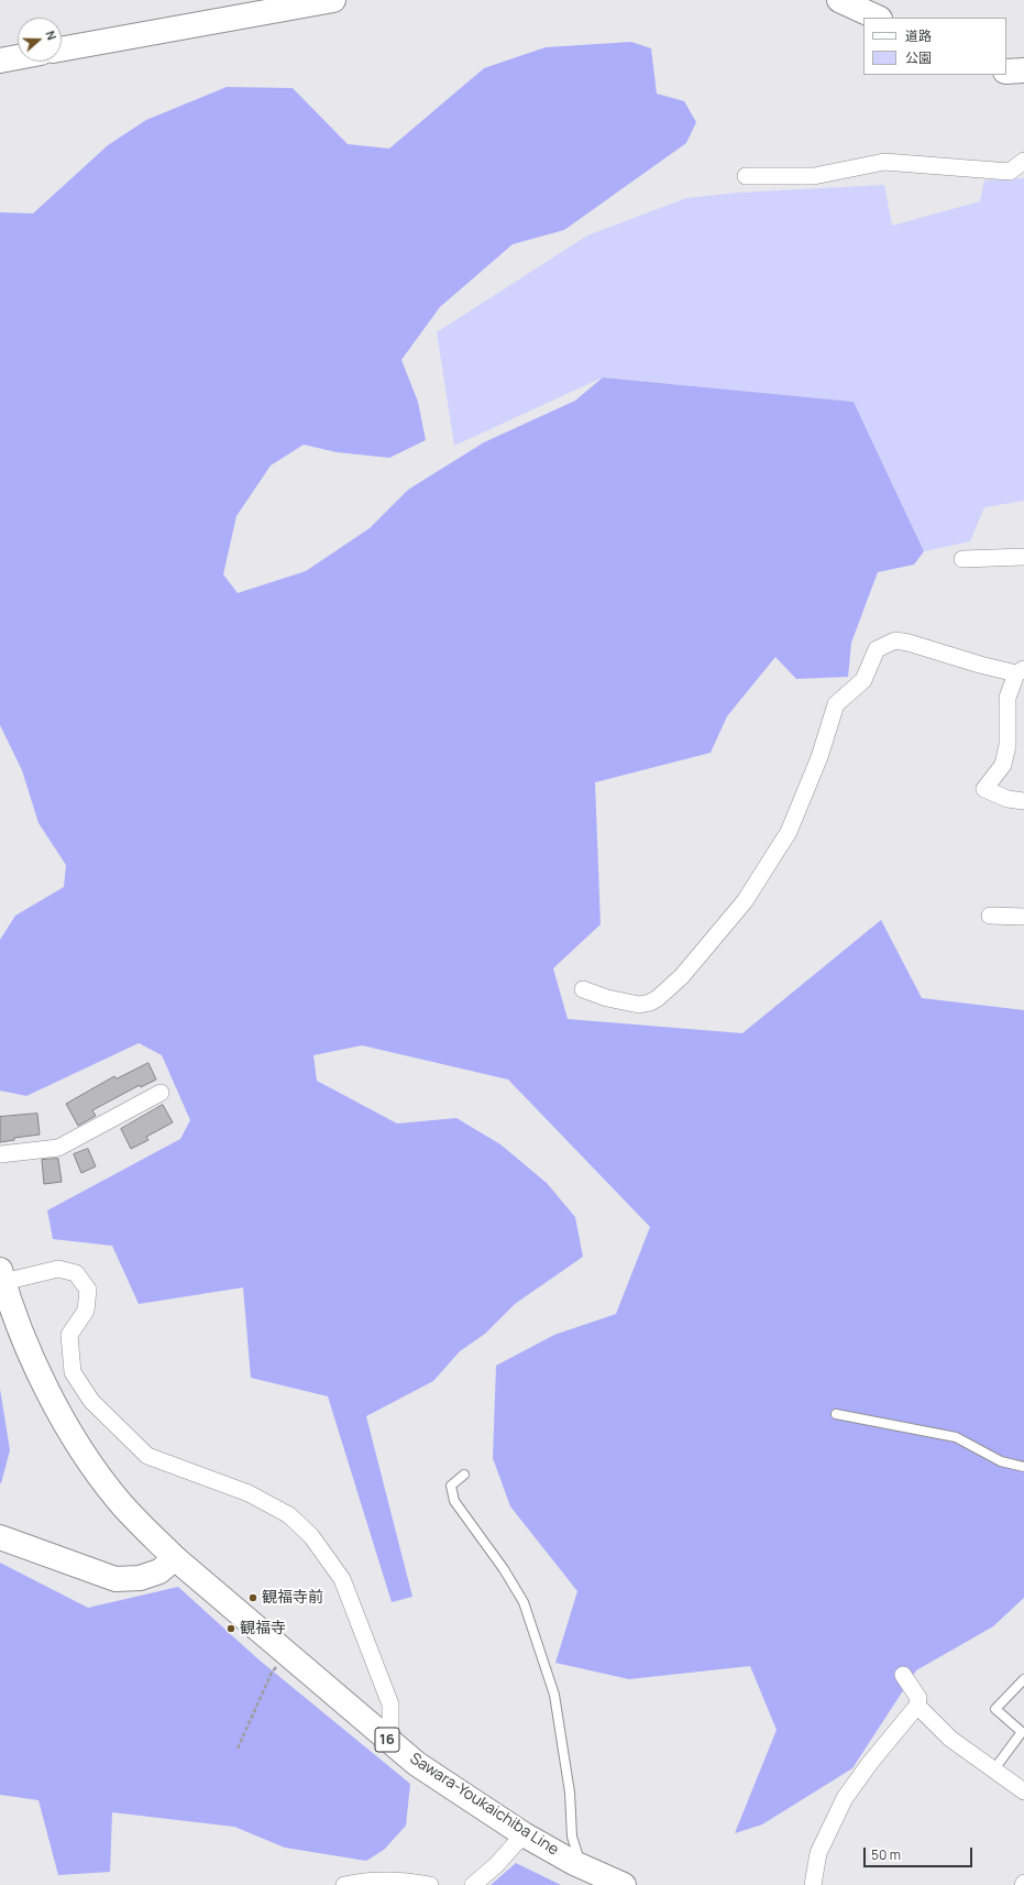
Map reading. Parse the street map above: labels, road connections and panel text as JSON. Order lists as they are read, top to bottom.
{
  "streets": {
    "main road": ["16", "Sawara-Youkaichiba Line"]
  },
  "places": ["観福寺前", "観福寺"],
  "legend": ["道路", "公園"],
  "scale_bar": "50 m",
  "north": "right"
}
